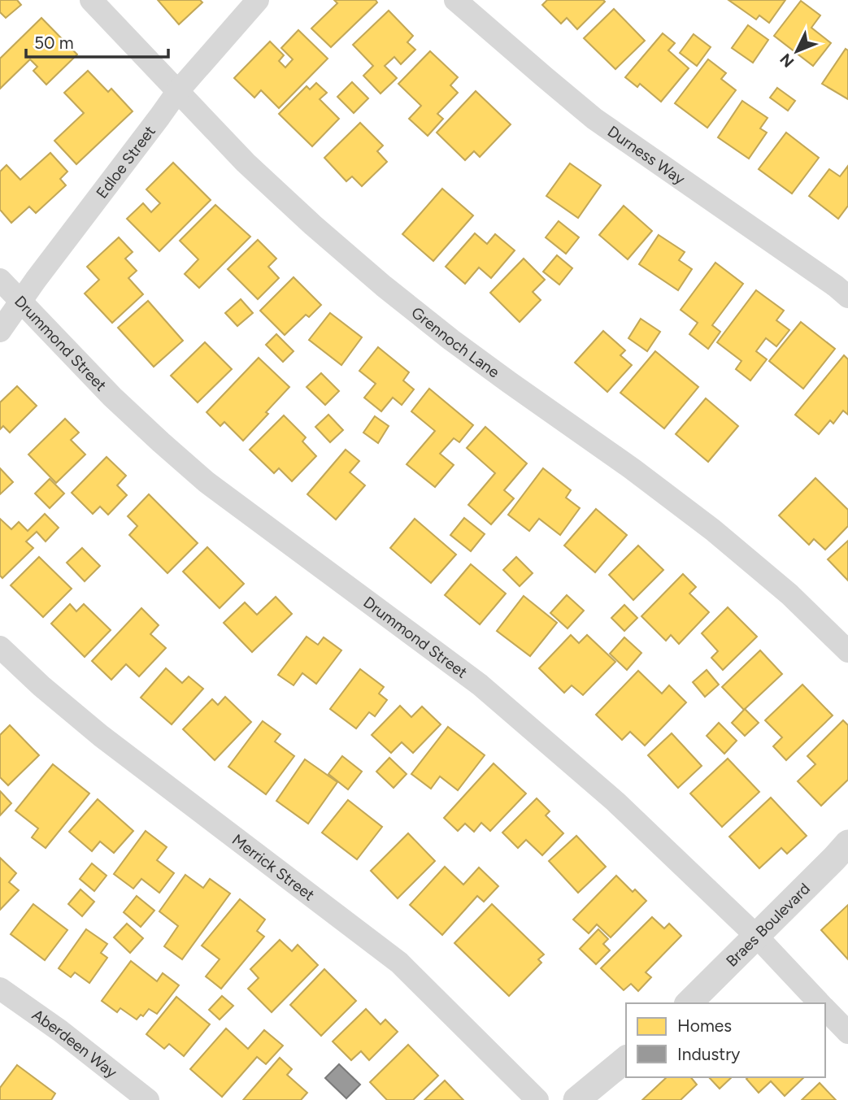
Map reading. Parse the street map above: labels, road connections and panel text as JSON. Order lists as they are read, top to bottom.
{
  "streets": {
    "street": [
      "Durness Way",
      "Edloe Street",
      "Grennoch Lane",
      "Drummond Street",
      "Merrick Street",
      "Braes Boulevard",
      "Aberdeen Way"
    ]
  },
  "crossings": [
    ["Edloe Street", "Grennoch Lane"],
    ["Edloe Street", "Drummond Street"],
    ["Drummond Street", "Braes Boulevard"]
  ],
  "legend": ["Homes", "Industry"],
  "scale_bar": "50 m",
  "north": "bottom left"
}
